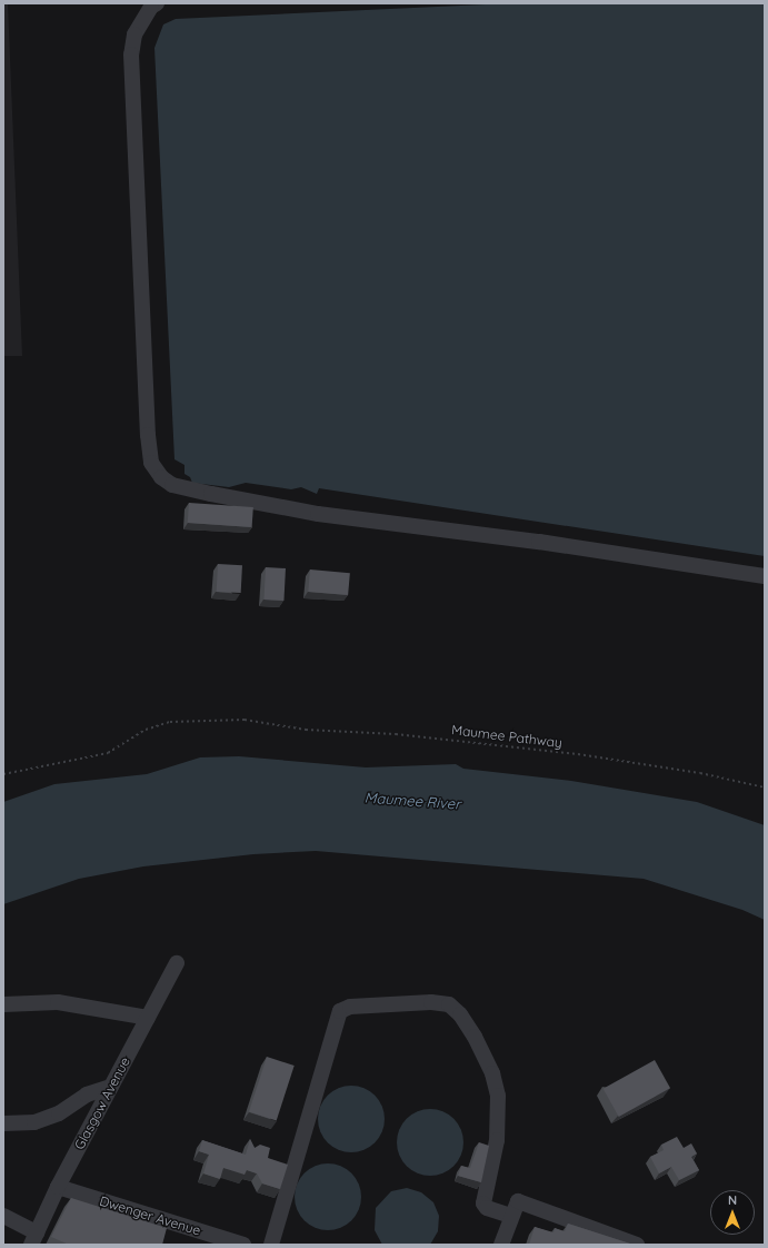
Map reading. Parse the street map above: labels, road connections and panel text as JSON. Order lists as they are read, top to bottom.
{
  "streets": {
    "street": ["Glasgow Avenue", "Dwenger Avenue"],
    "path": ["Maumee Pathway"]
  },
  "crossings": [
    ["Glasgow Avenue", "Dwenger Avenue"]
  ],
  "water": ["Maumee River"],
  "north": "top"
}
